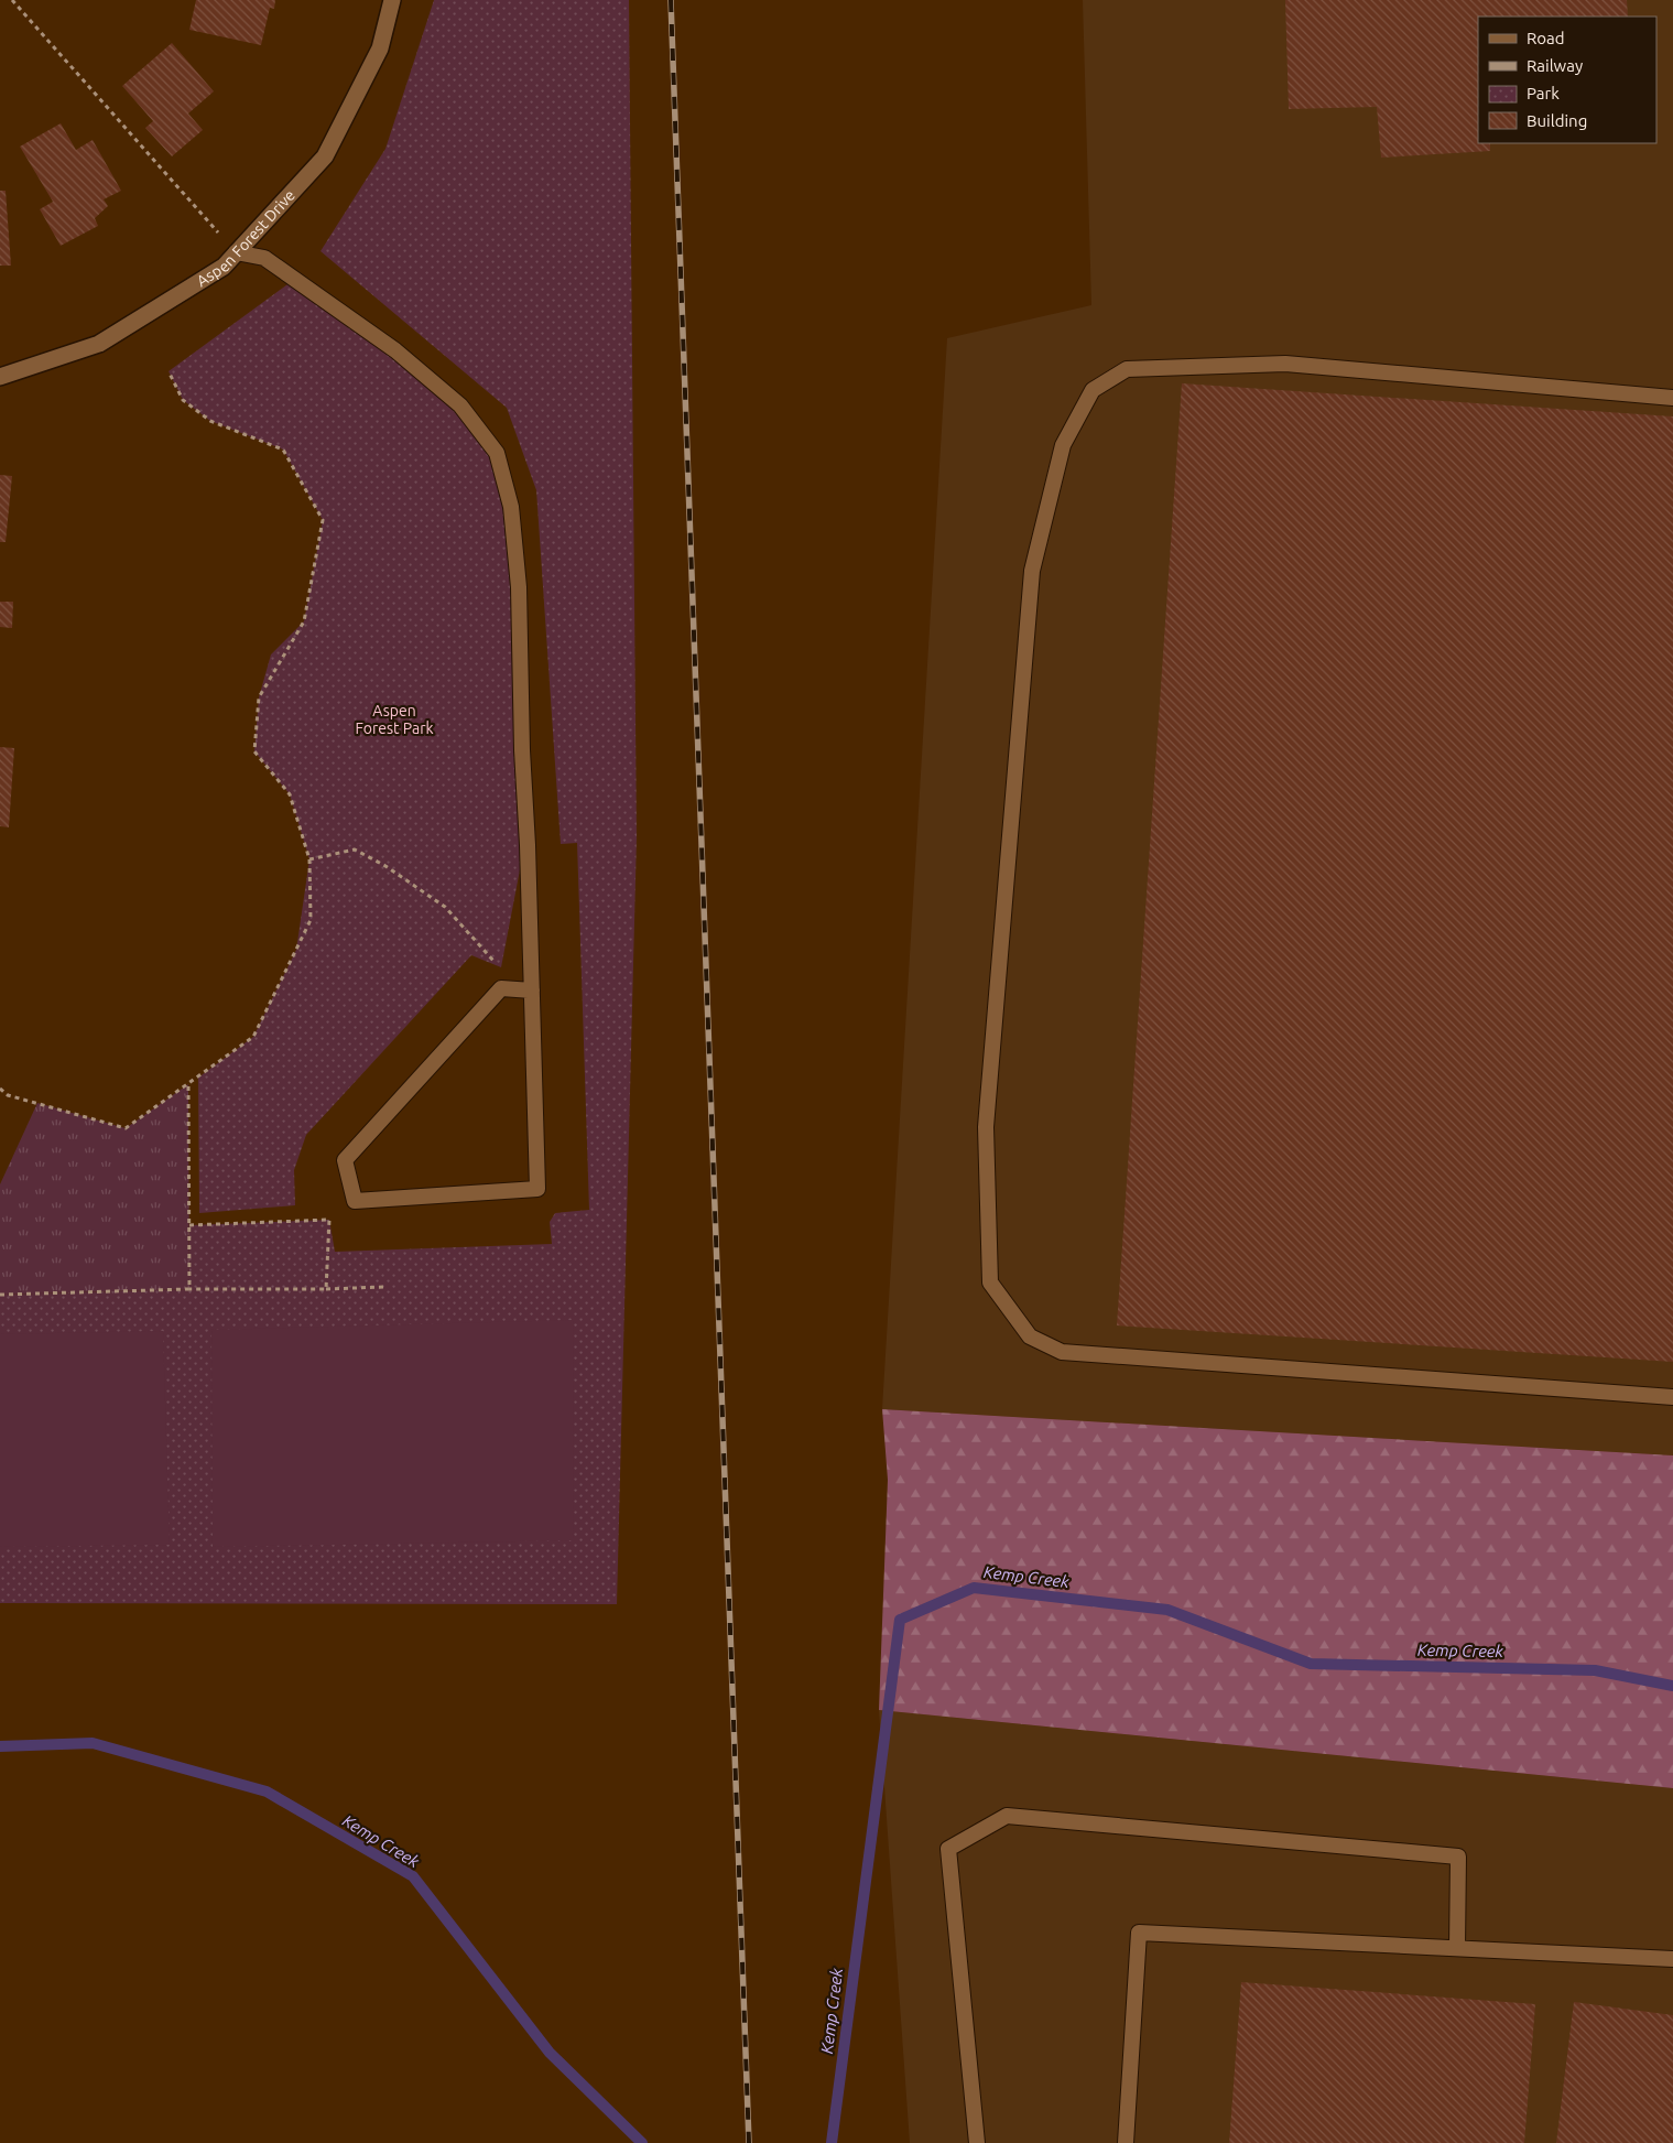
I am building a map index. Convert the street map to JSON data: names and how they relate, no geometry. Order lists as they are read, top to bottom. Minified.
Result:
{"streets":{"street":["Aspen Forest Drive"]},"water":["Kemp Creek"],"parks":["Aspen Forest Park"],"legend":["Road","Railway","Park","Building"]}
